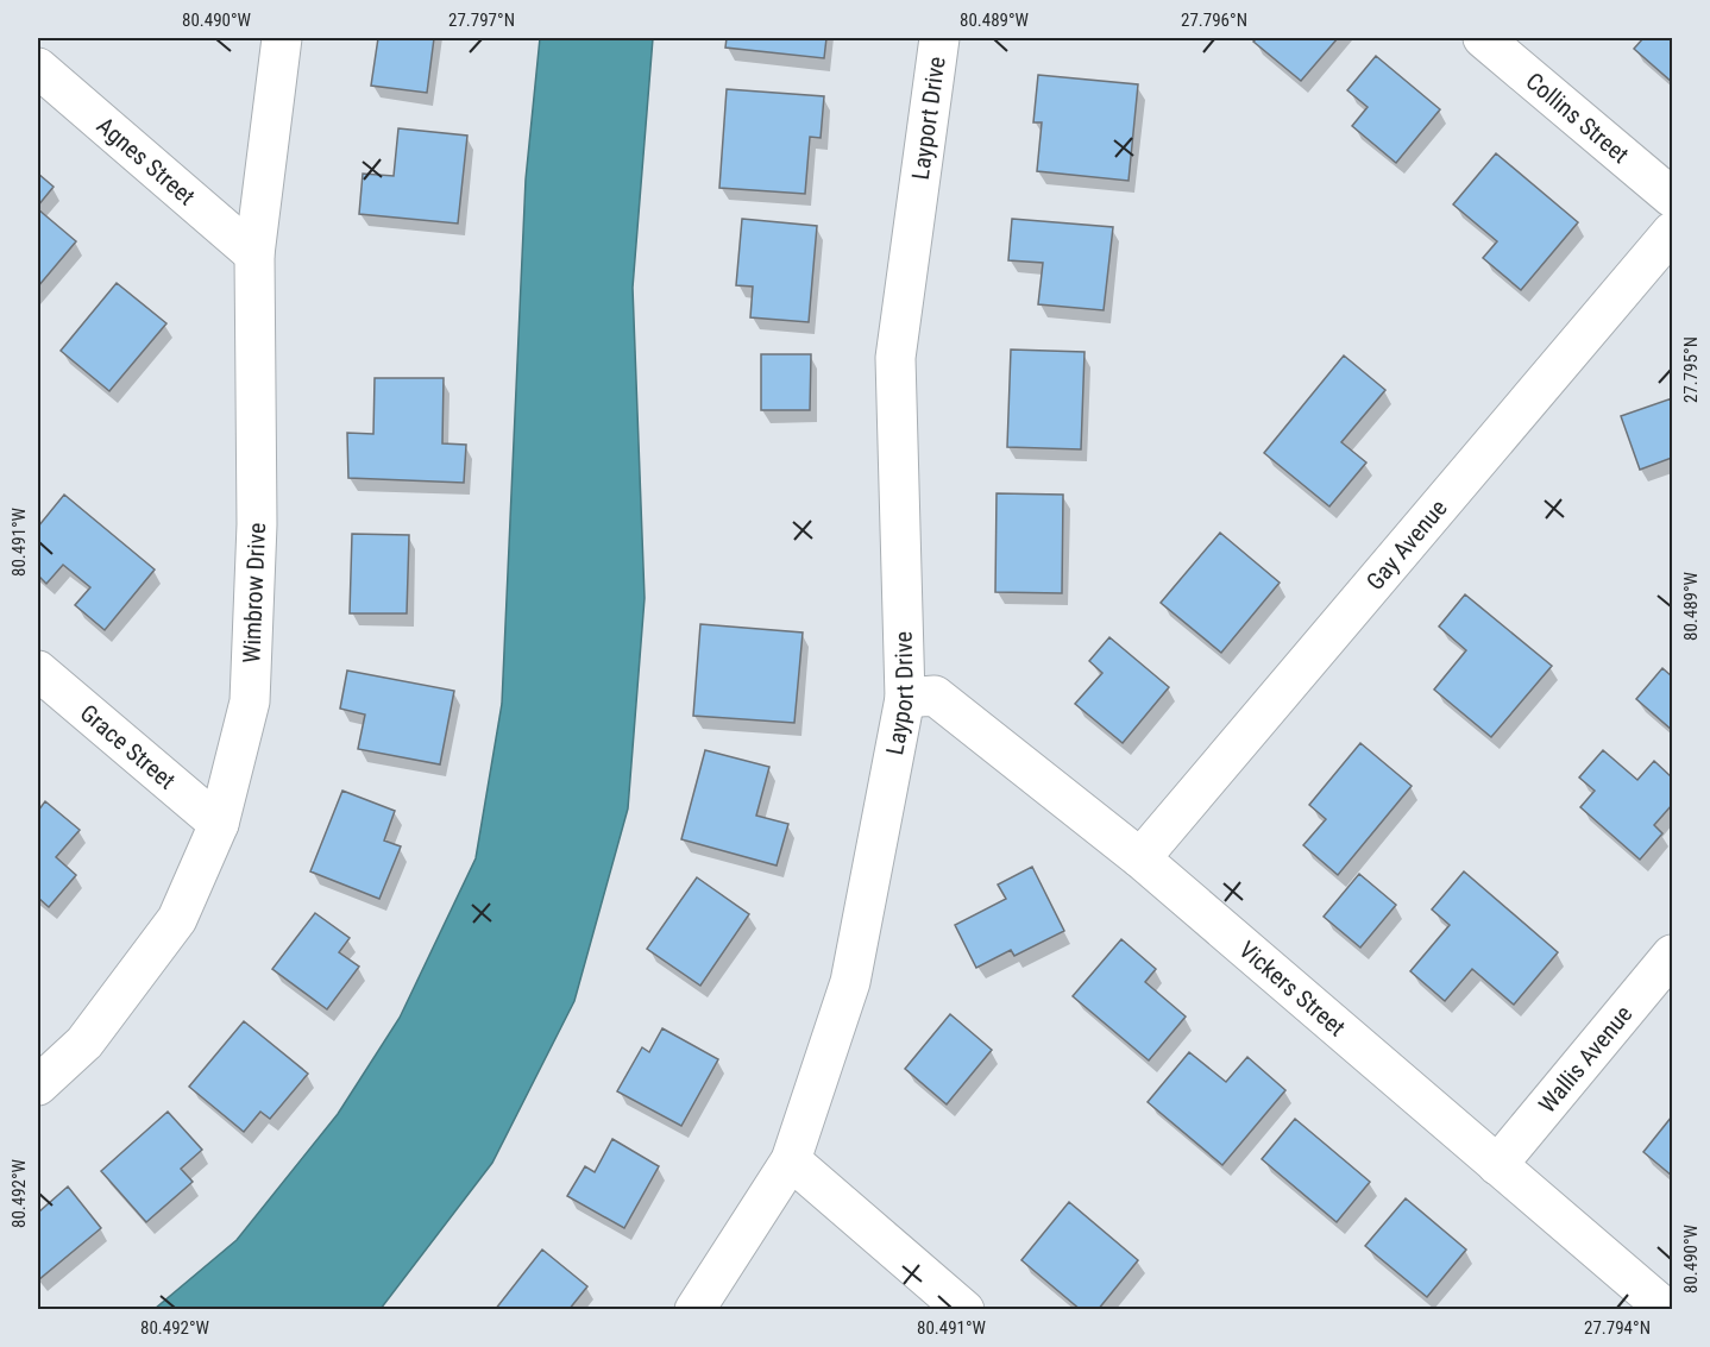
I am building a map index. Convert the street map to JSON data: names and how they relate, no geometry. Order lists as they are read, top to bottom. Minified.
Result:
{"streets":{"street":["Layport Drive","Collins Street","Agnes Street","Gay Avenue","Wimbrow Drive","Grace Street","Vickers Street","Wallis Avenue"]},"crossings":[["Layport Drive","Vickers Street"],["Agnes Street","Wimbrow Drive"],["Gay Avenue","Vickers Street"],["Wimbrow Drive","Grace Street"],["Vickers Street","Wallis Avenue"]],"coordinates":["80.490°W","27.797°N","80.489°W","27.796°N","27.795°N","80.491°W","80.492°W","27.794°N"]}
